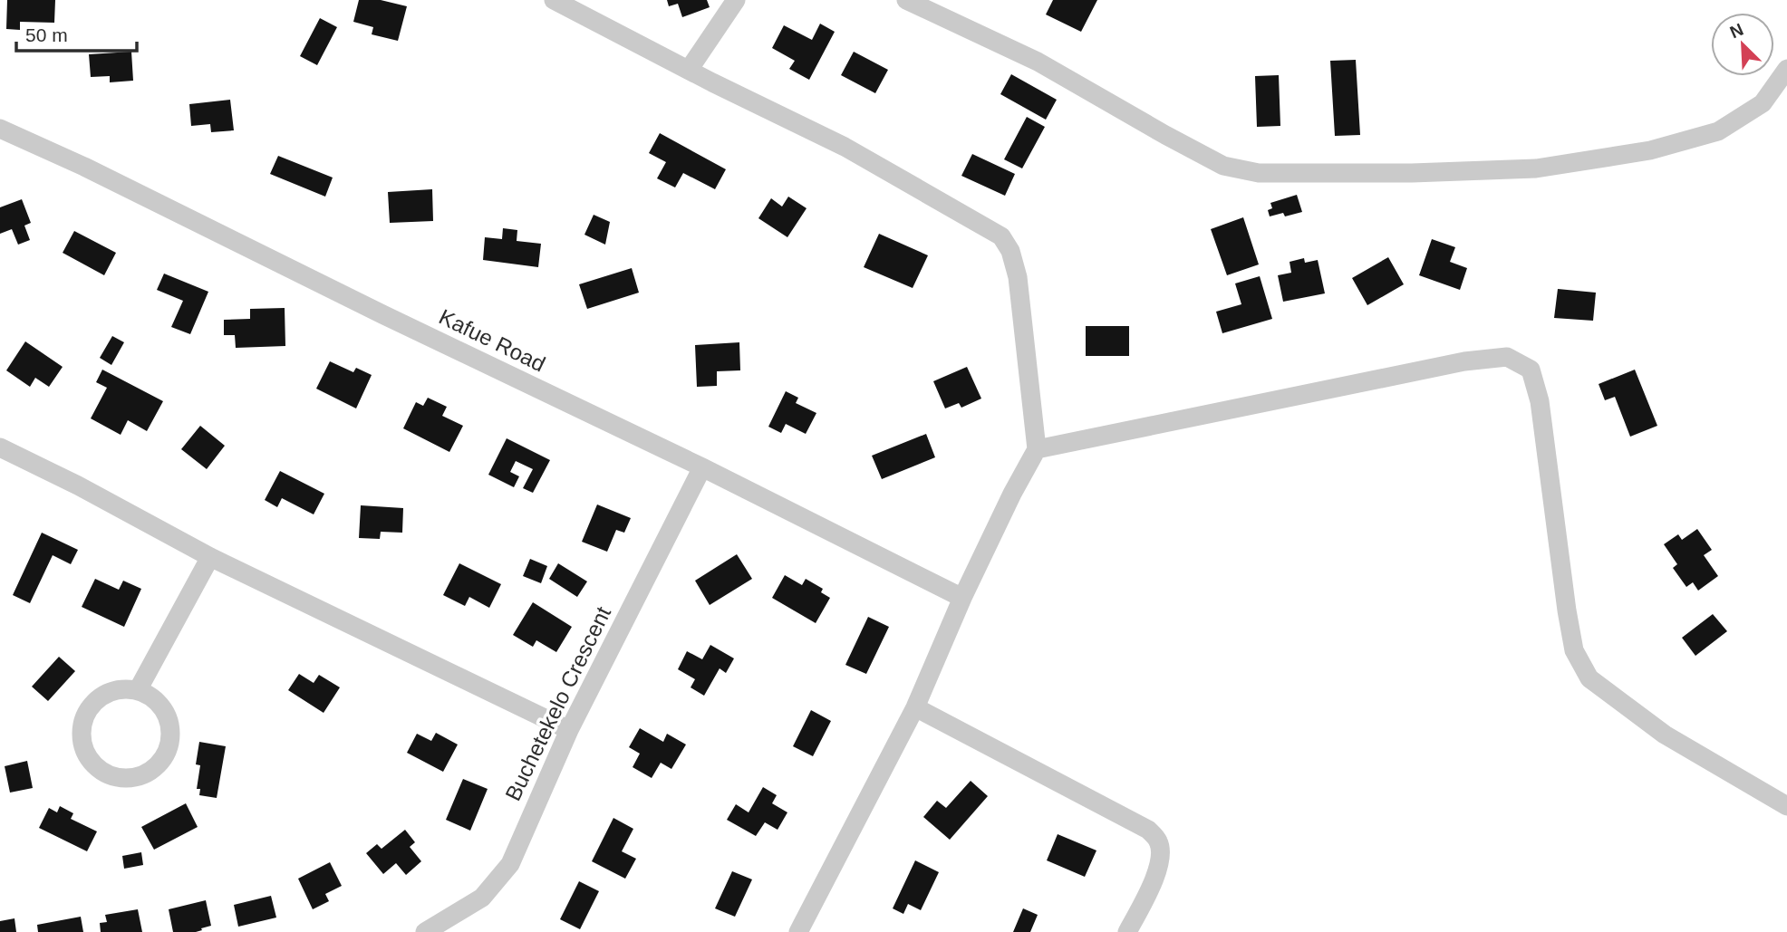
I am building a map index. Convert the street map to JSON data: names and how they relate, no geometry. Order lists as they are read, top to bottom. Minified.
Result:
{"streets":{"street":["Kafue Road","Buchetekelo Crescent"]},"crossings":[["Kafue Road","Buchetekelo Crescent"]],"scale_bar":"50 m","north":"top left"}
